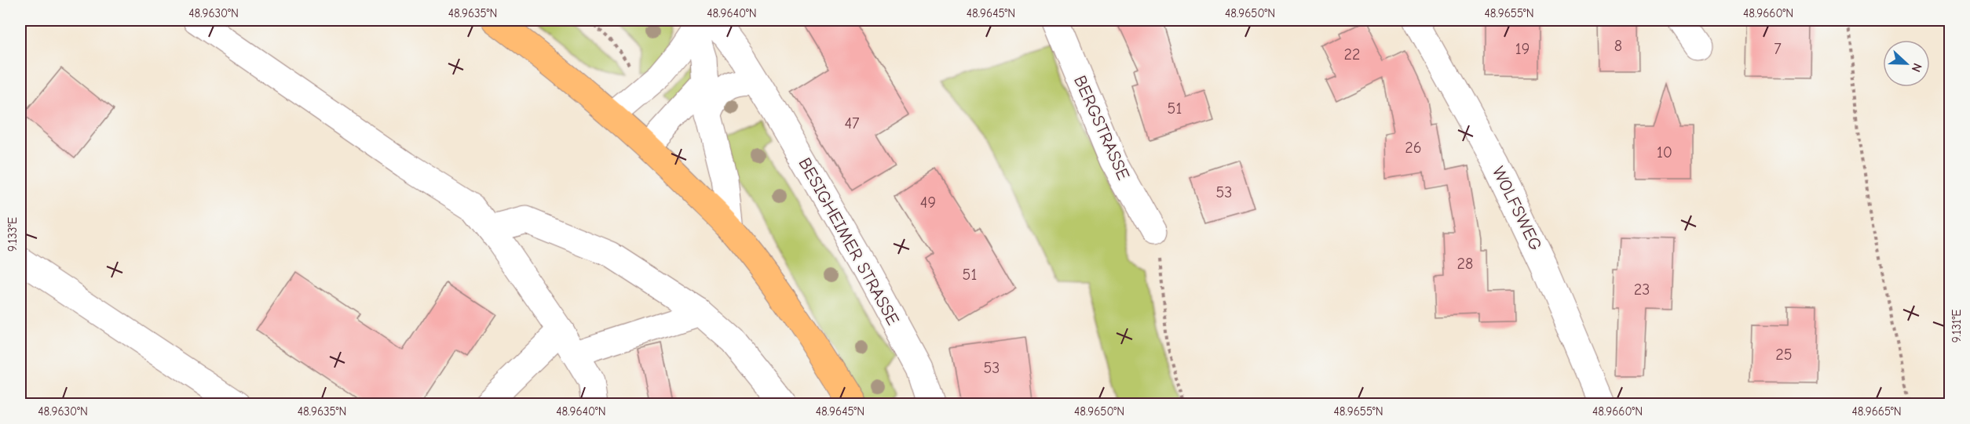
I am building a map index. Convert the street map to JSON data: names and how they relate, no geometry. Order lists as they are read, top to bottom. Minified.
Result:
{"streets":{"street":["BERGSTRASSE","WOLFSWEG","BESIGHEIMER STRASSE"]},"house_numbers":["8","19","7","22","51","47","26","10","53","49","28","51","23","25","53"],"north":"right","coordinates":["48.9630°N","48.9635°N","48.9640°N","48.9645°N","48.9650°N","48.9655°N","48.9660°N","9.133°E","9.131°E","48.9665°N"]}
